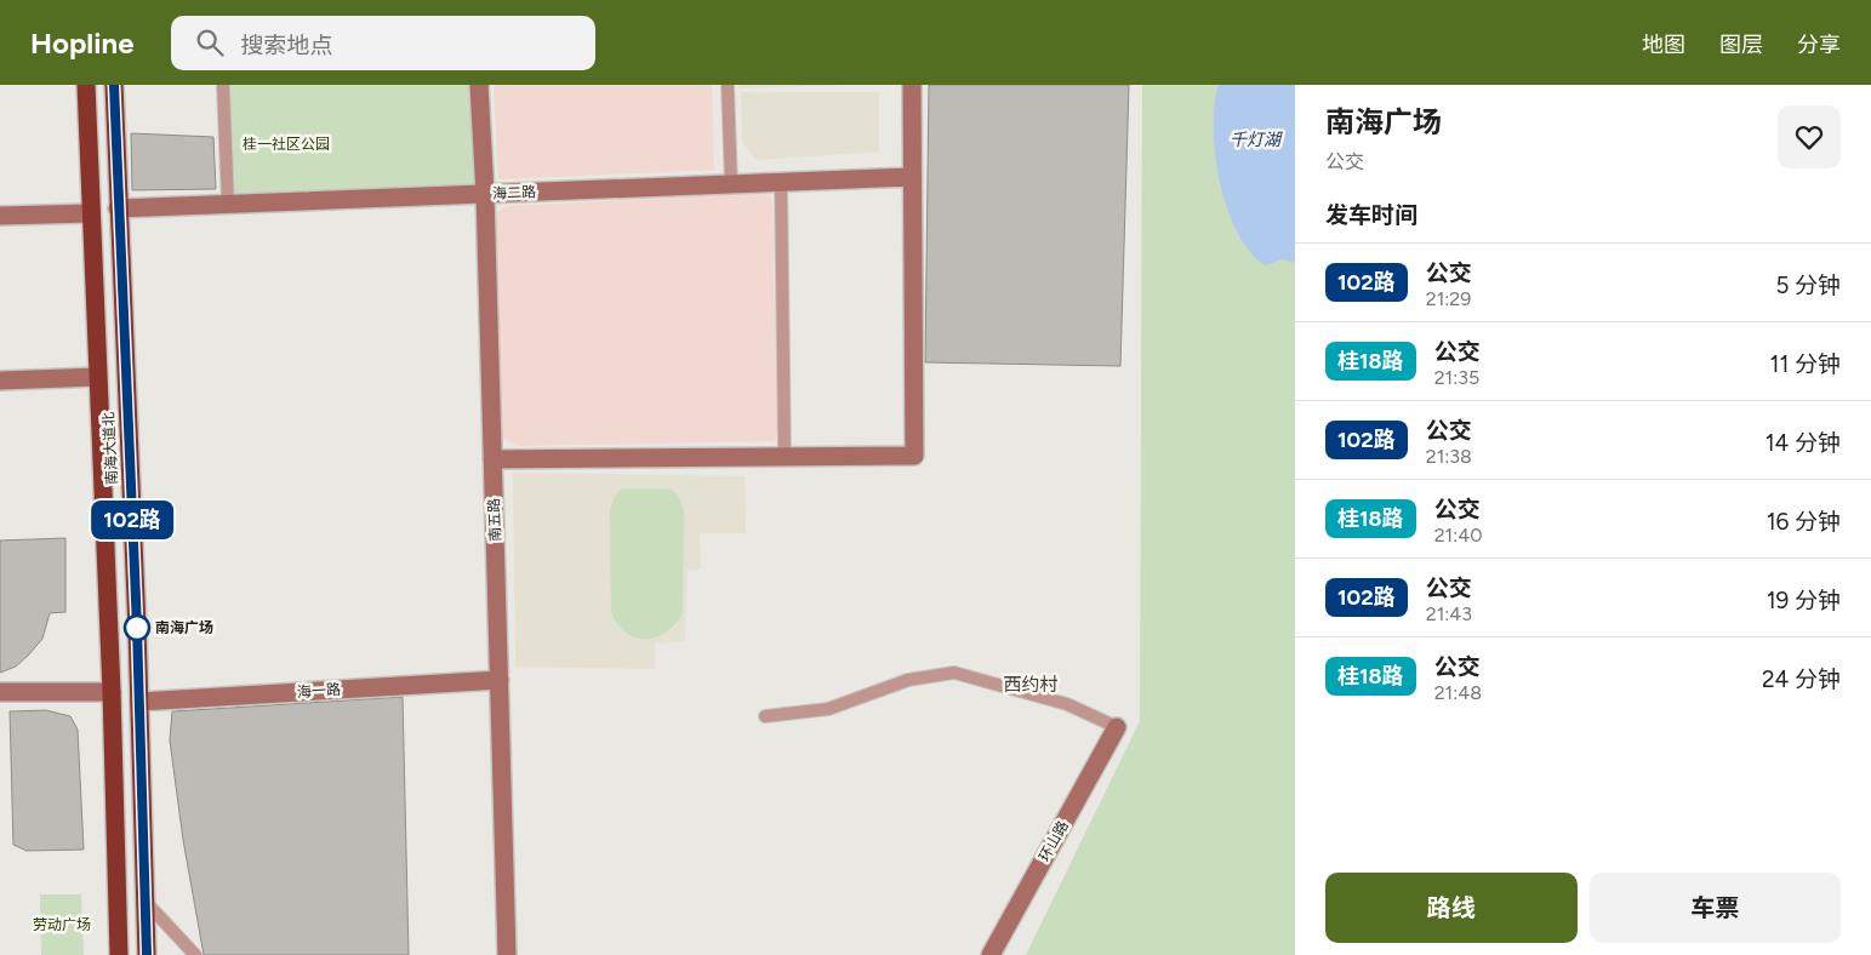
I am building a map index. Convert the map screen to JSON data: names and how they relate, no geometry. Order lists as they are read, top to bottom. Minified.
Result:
{"streets":{"highway":["南海大道北"],"street":["海二路","南五路","海一路","环山路"]},"crossings":[["海二路","南海大道北"],["海二路","南五路"],["南海大道北","海一路"],["南五路","海一路"]],"districts":["西约村"],"water":["千灯湖"],"parks":["桂一社区公园","劳动广场"],"places":["南海广场"],"lines":["bus line 102路"],"page":{"header":"Hopline","search":"搜索地点","nav":["地图","图层","分享"],"on_map":"102路","heading":[["南海广场","公交"],"发车时间"],"list":[{"mark":"102路","name":"公交","note":"21:29","value":"5 分钟"},{"mark":"桂18路","name":"公交","note":"21:35","value":"11 分钟"},{"mark":"102路","name":"公交","note":"21:38","value":"14 分钟"},{"mark":"桂18路","name":"公交","note":"21:40","value":"16 分钟"},{"mark":"102路","name":"公交","note":"21:43","value":"19 分钟"},{"mark":"桂18路","name":"公交","note":"21:48","value":"24 分钟"}],"buttons":["路线","车票"]}}
